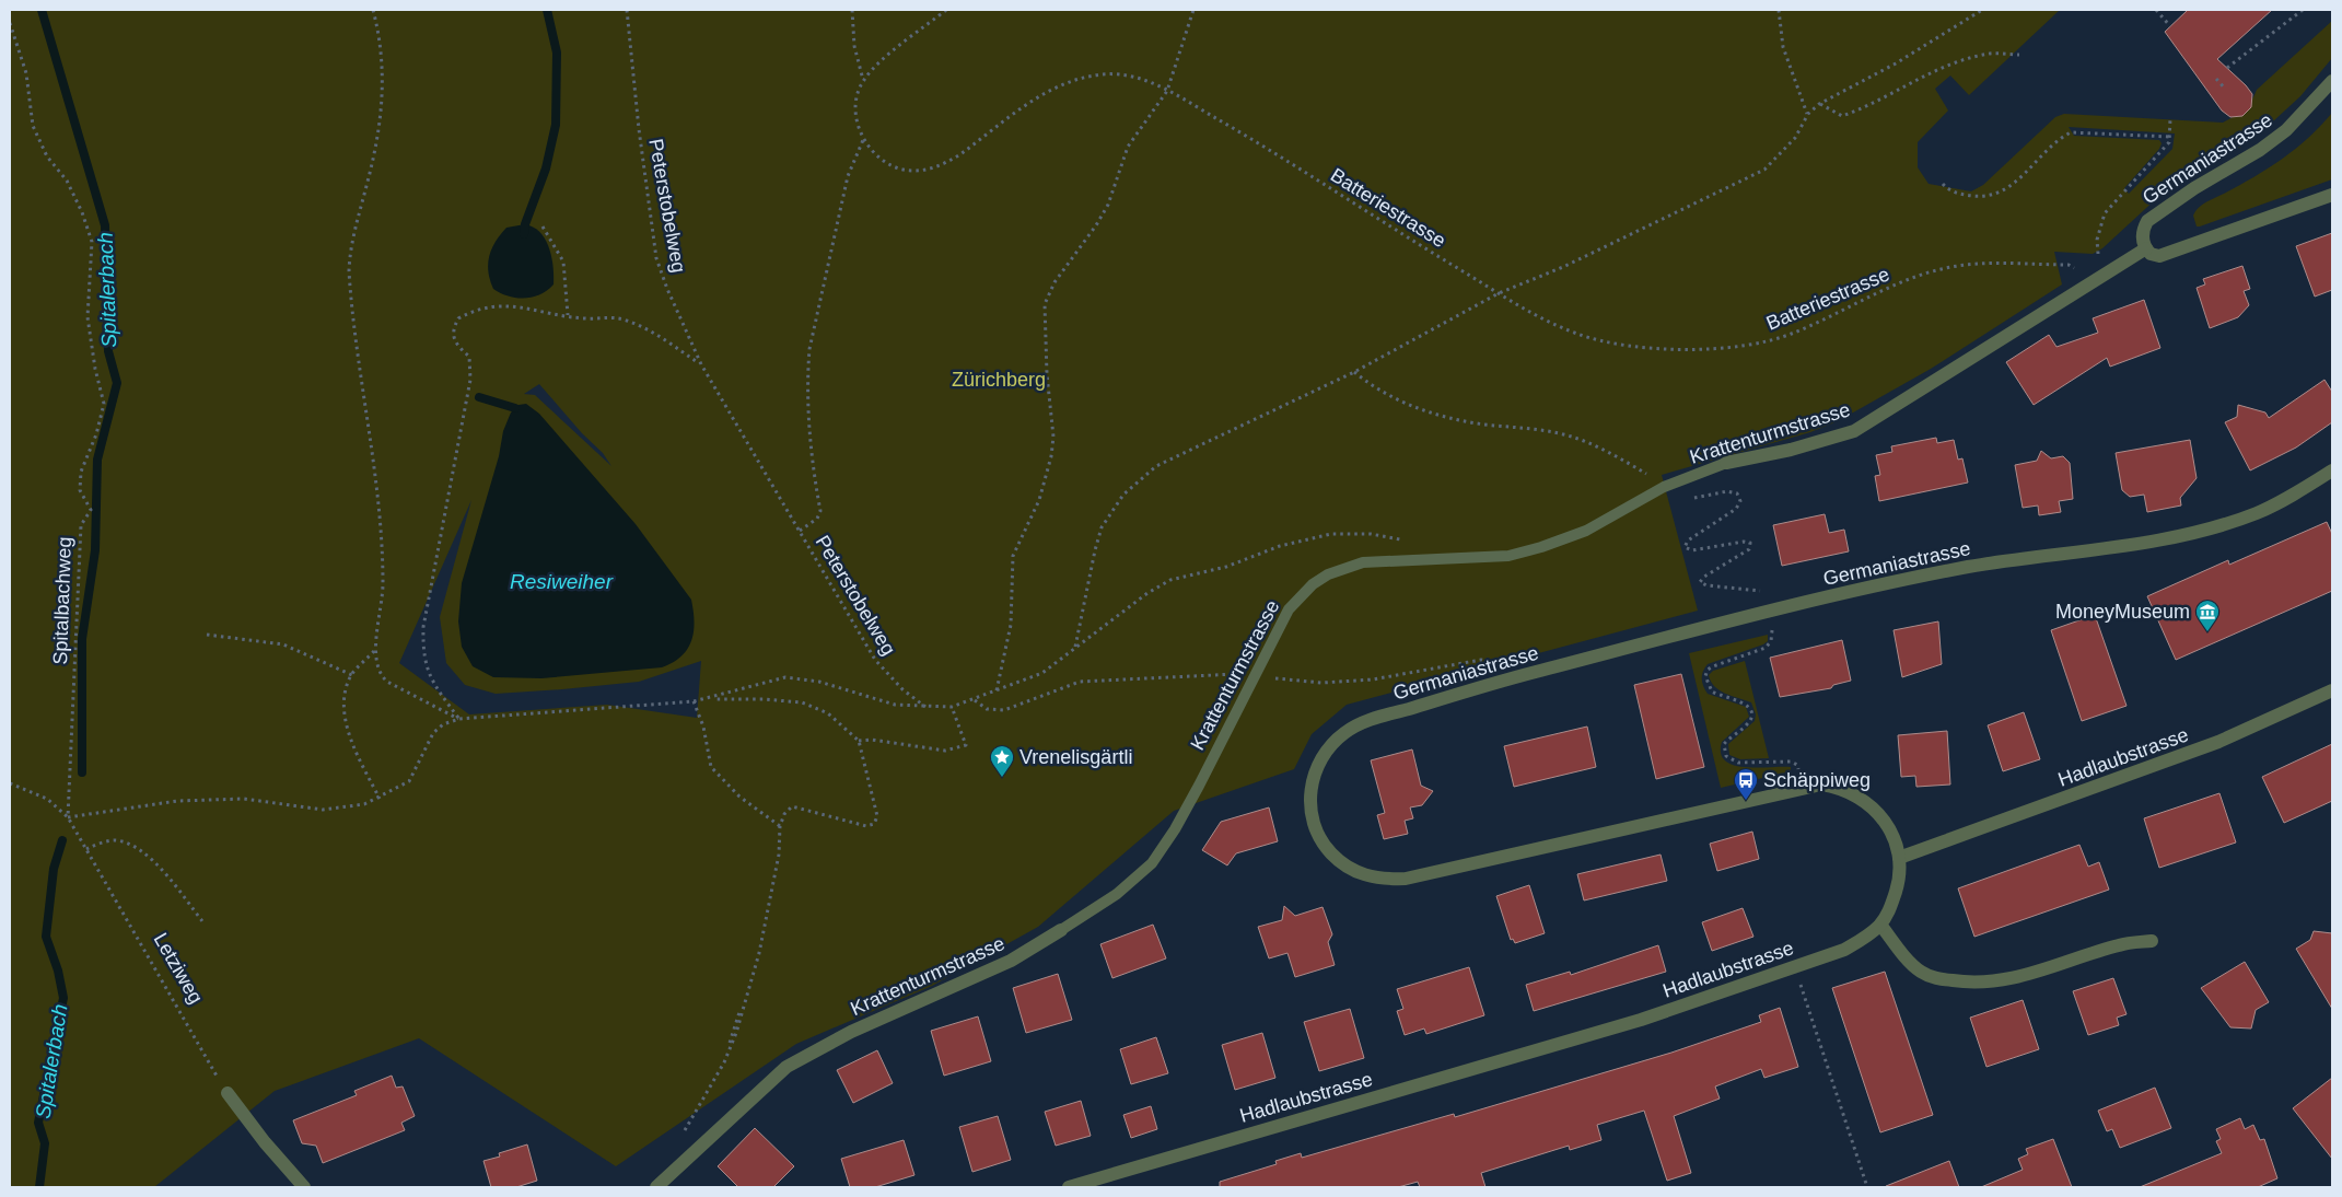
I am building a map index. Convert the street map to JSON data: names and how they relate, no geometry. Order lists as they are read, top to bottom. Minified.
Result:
{"streets":{"street":["Germaniastrasse","Krattenturmstrasse","Hadlaubstrasse"],"path":["Peterstobelweg","Batteriestrasse","Spitalbachweg","Letziweg"]},"crossings":[["Germaniastrasse","Krattenturmstrasse"],["Germaniastrasse","Hadlaubstrasse"],["Batteriestrasse","Krattenturmstrasse"],["Spitalbachweg","Letziweg"]],"water":["Spitalerbach","Resiweiher"],"parks":["Zürichberg"],"places":{"museum":["MoneyMuseum"],"place":["Vrenelisgärtli"],"bus stop":["Schäppiweg"]}}
